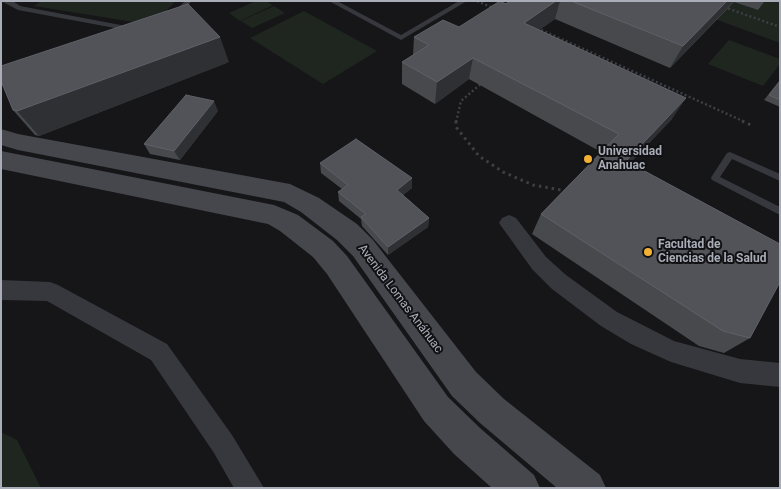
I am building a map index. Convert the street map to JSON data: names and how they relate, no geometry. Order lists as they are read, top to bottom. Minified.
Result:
{"streets":{"main road":["Avenida Lomas Anáhuac"]},"places":["Universidad Anahuac","Facultad de Ciencias de la Salud"]}
